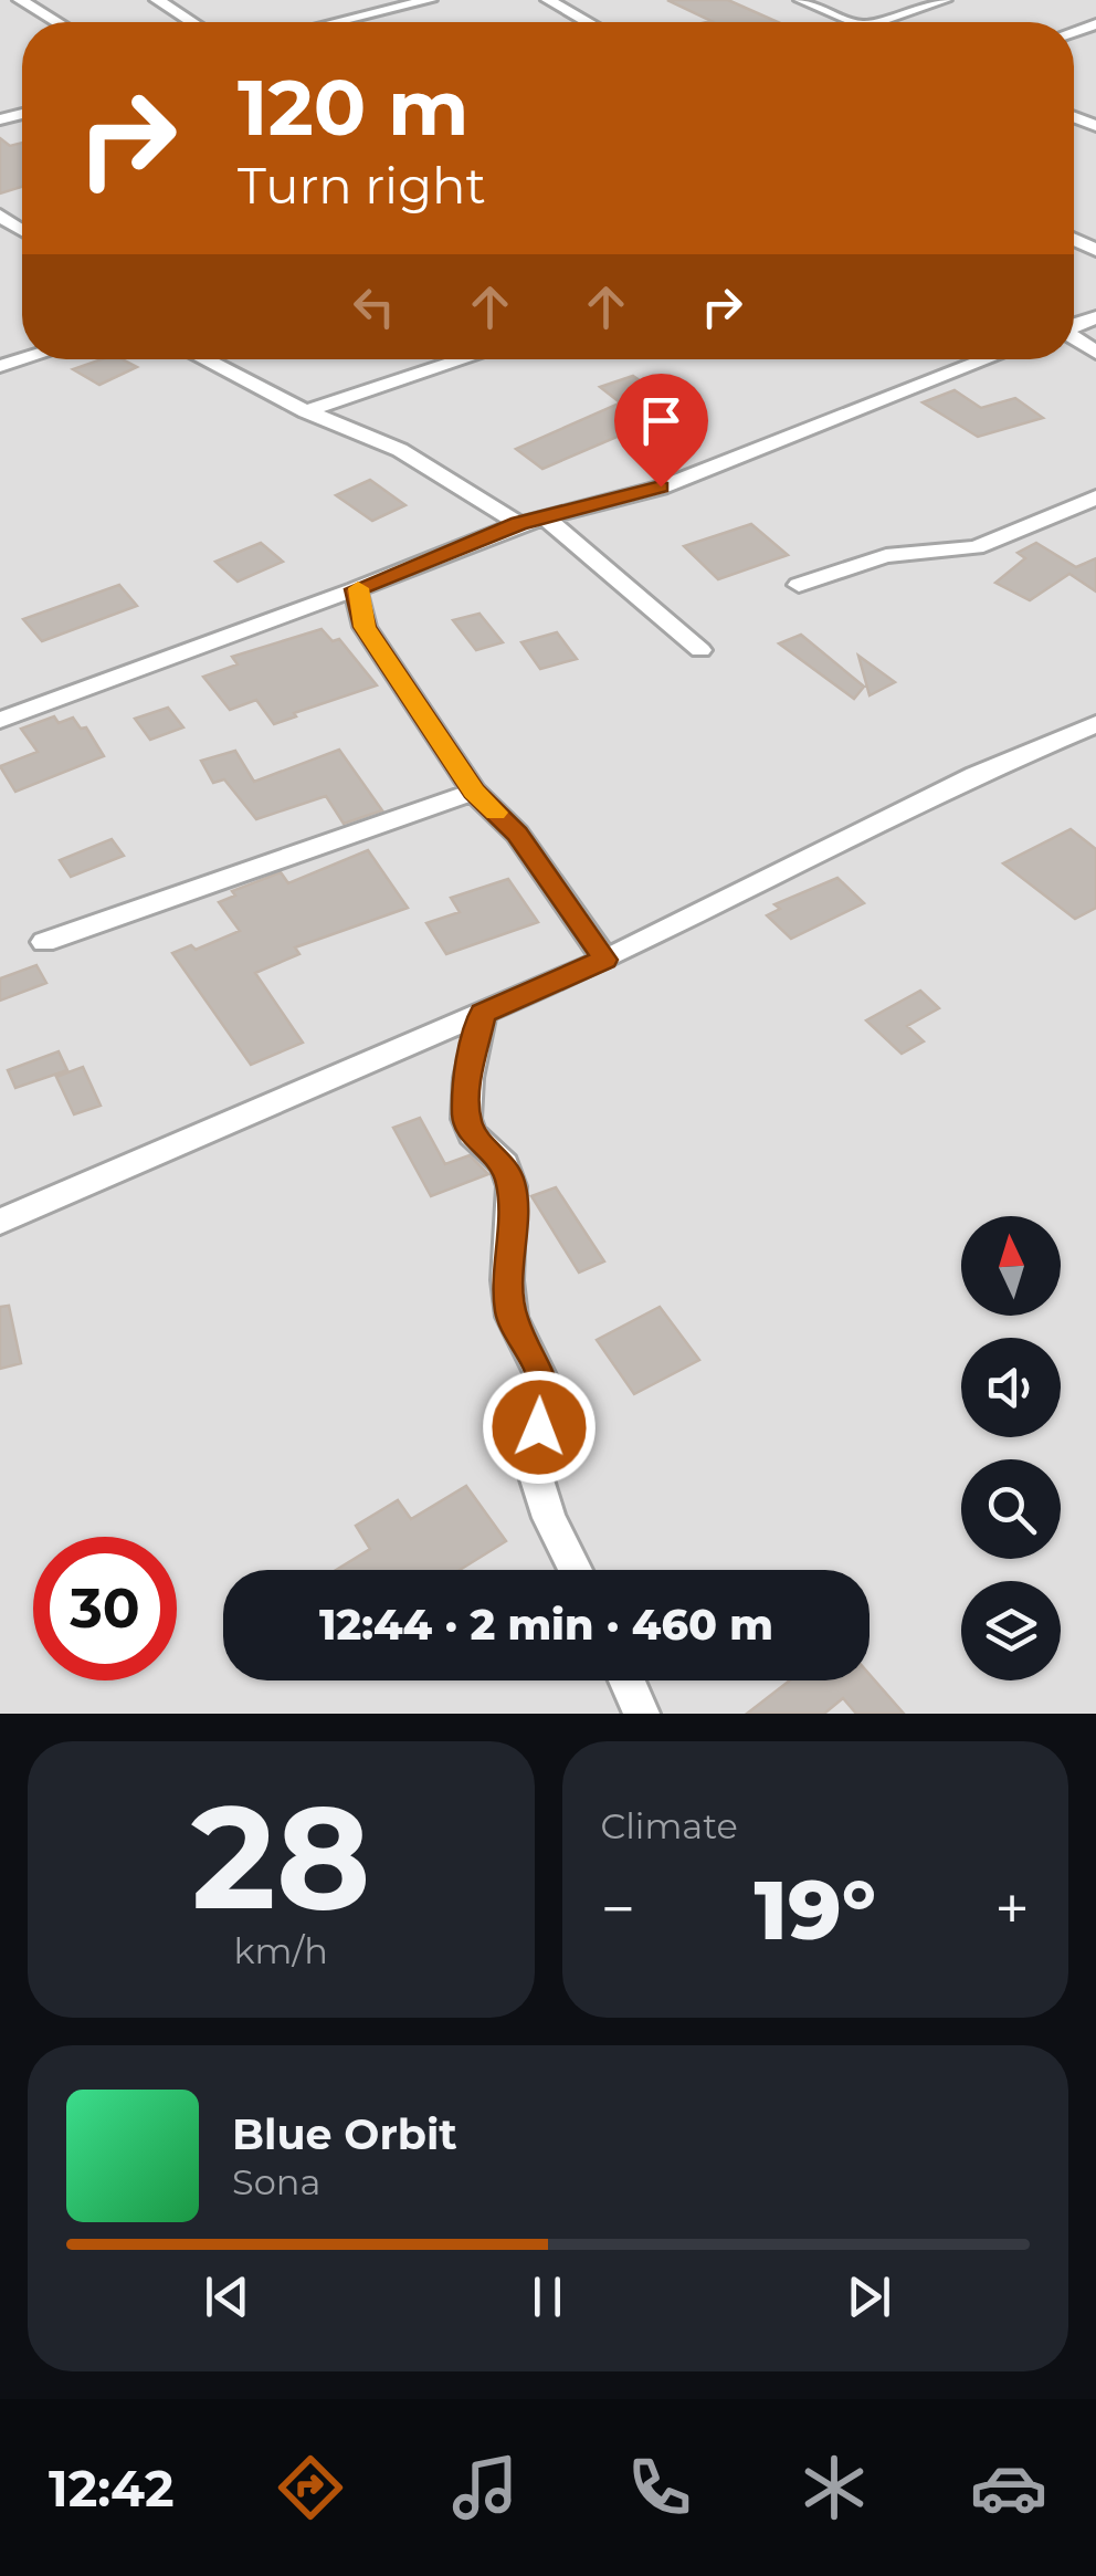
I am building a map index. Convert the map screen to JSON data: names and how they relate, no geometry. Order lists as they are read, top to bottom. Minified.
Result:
{"north":"top","page":{"turn":["120 m","Turn right"],"limit":"30","trip":"12:44 · 2 min · 460 m","tile":[["28","km/h"],"Climate"],"heat":["−","19°","+"],"song":["Blue Orbit","Sona"],"tabs":"12:42"}}
